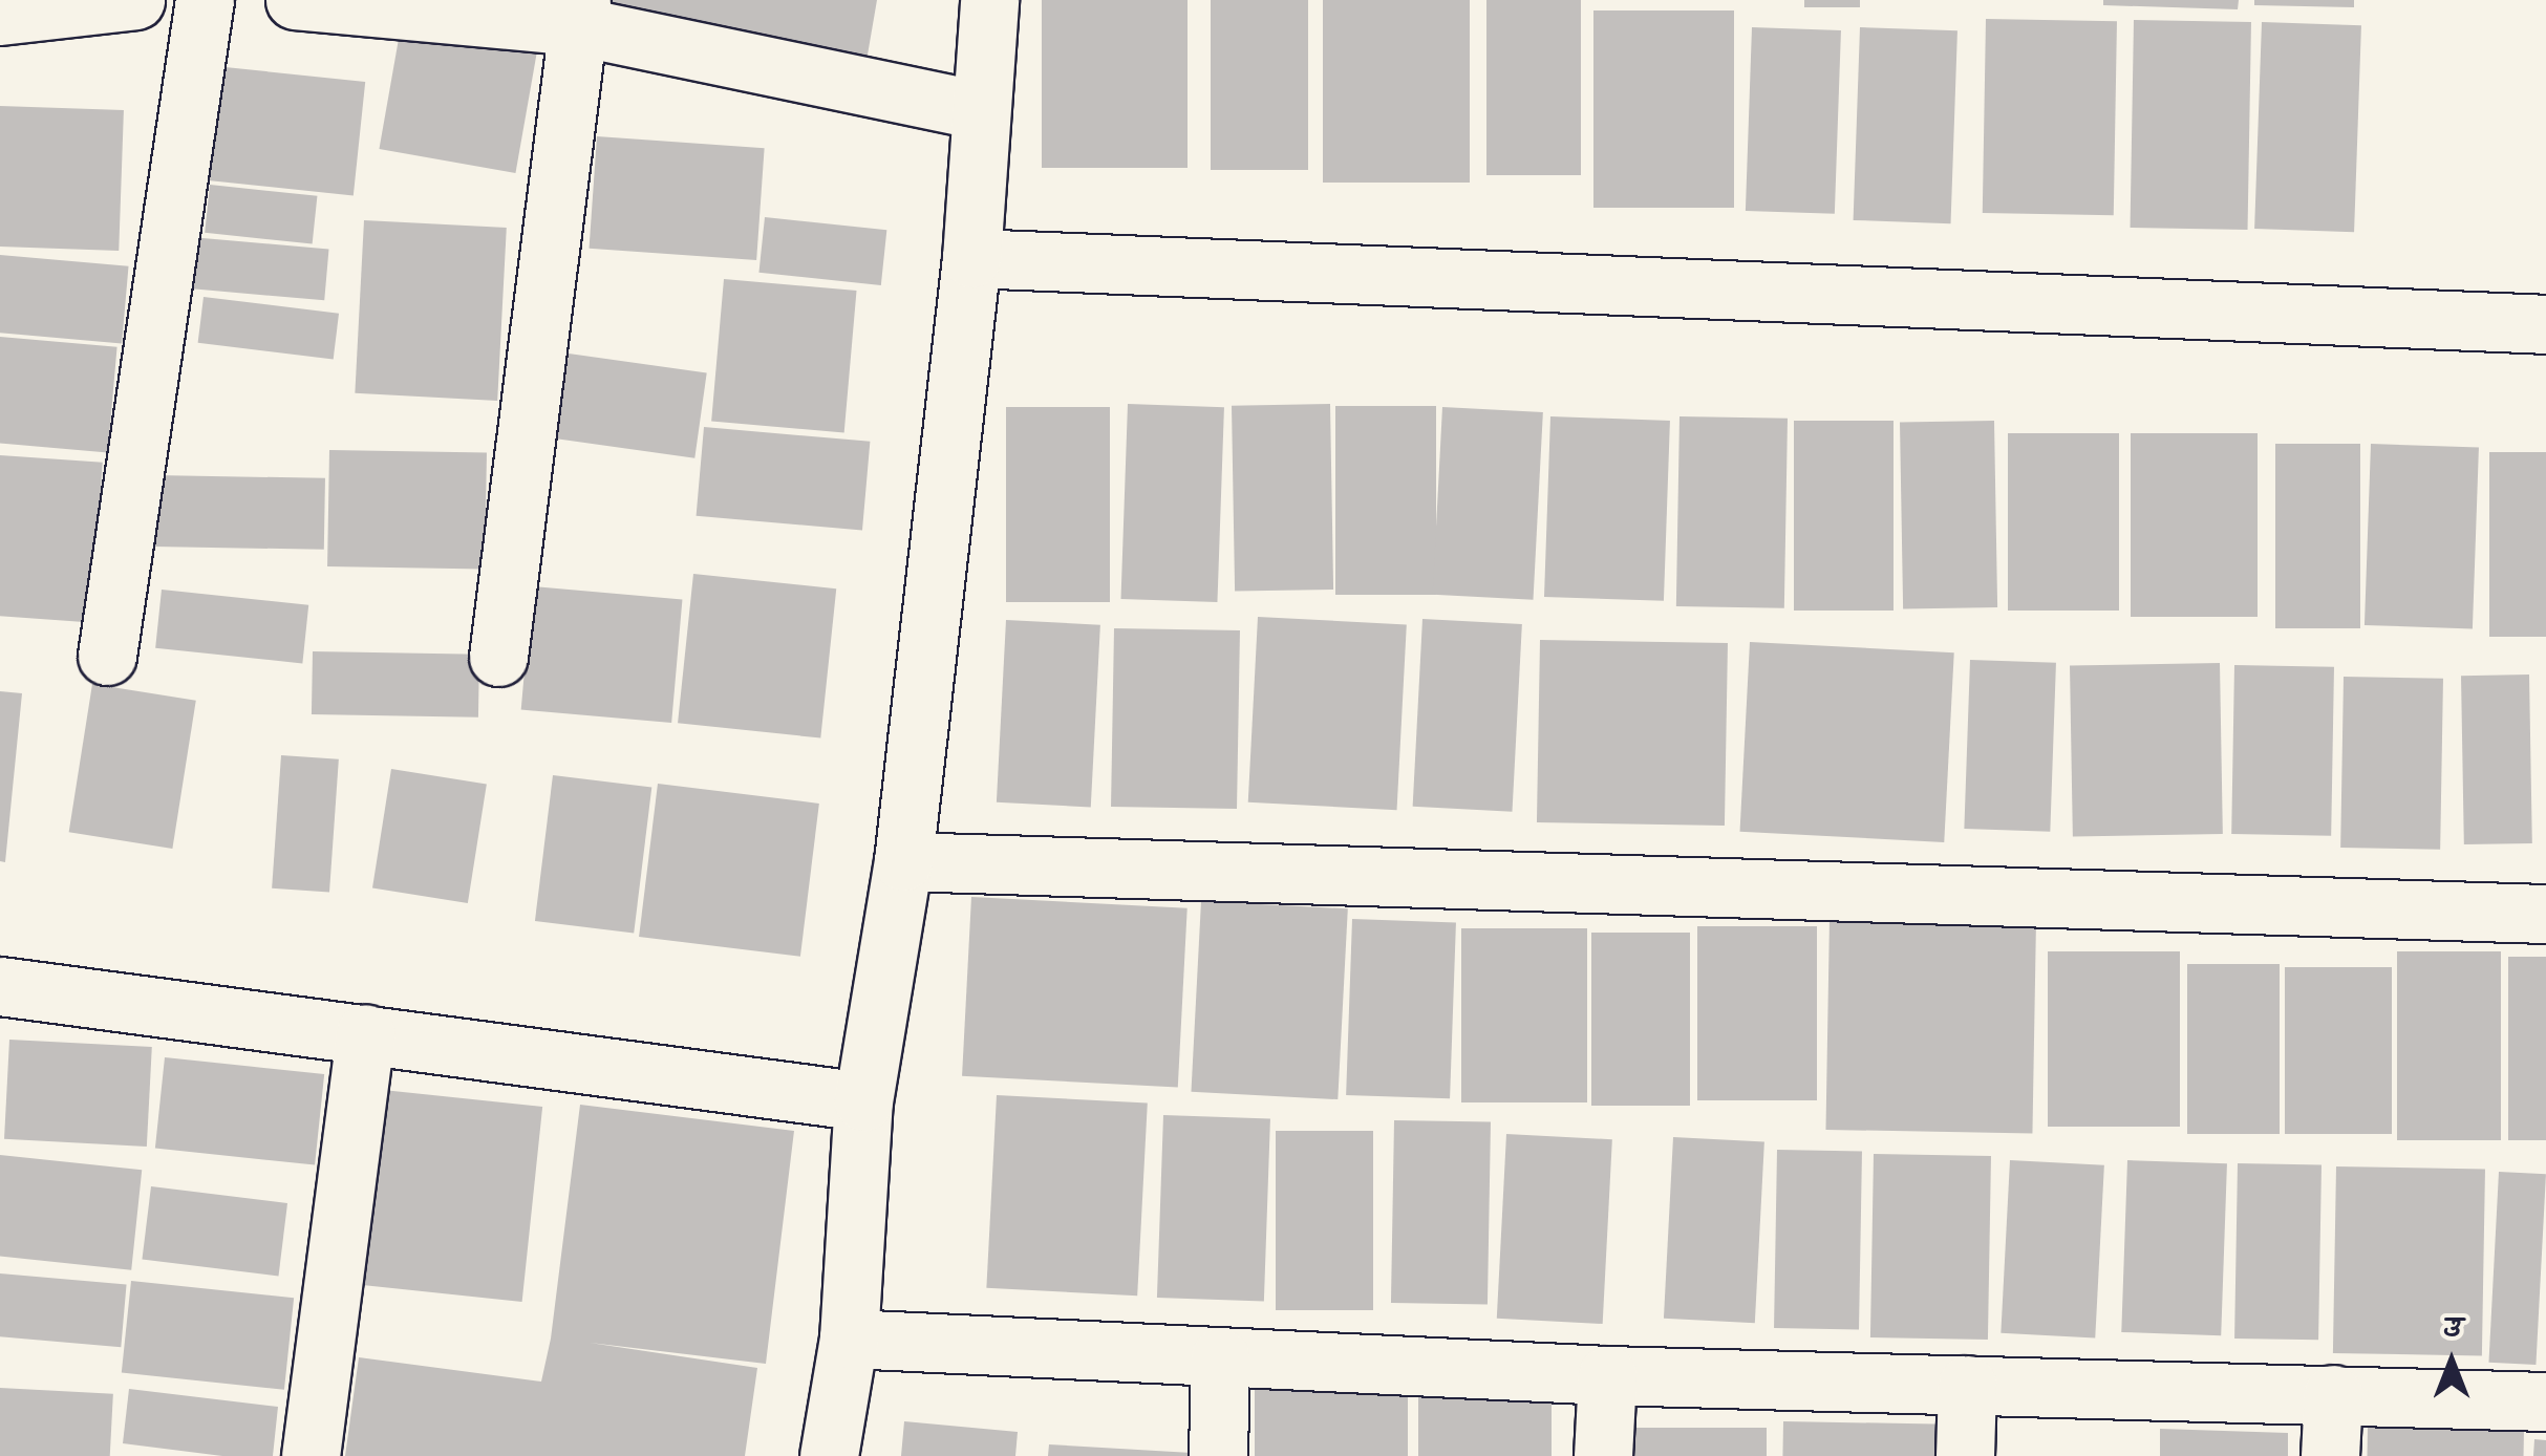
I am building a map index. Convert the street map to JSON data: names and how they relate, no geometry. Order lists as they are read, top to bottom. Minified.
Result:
{"north":"top"}
